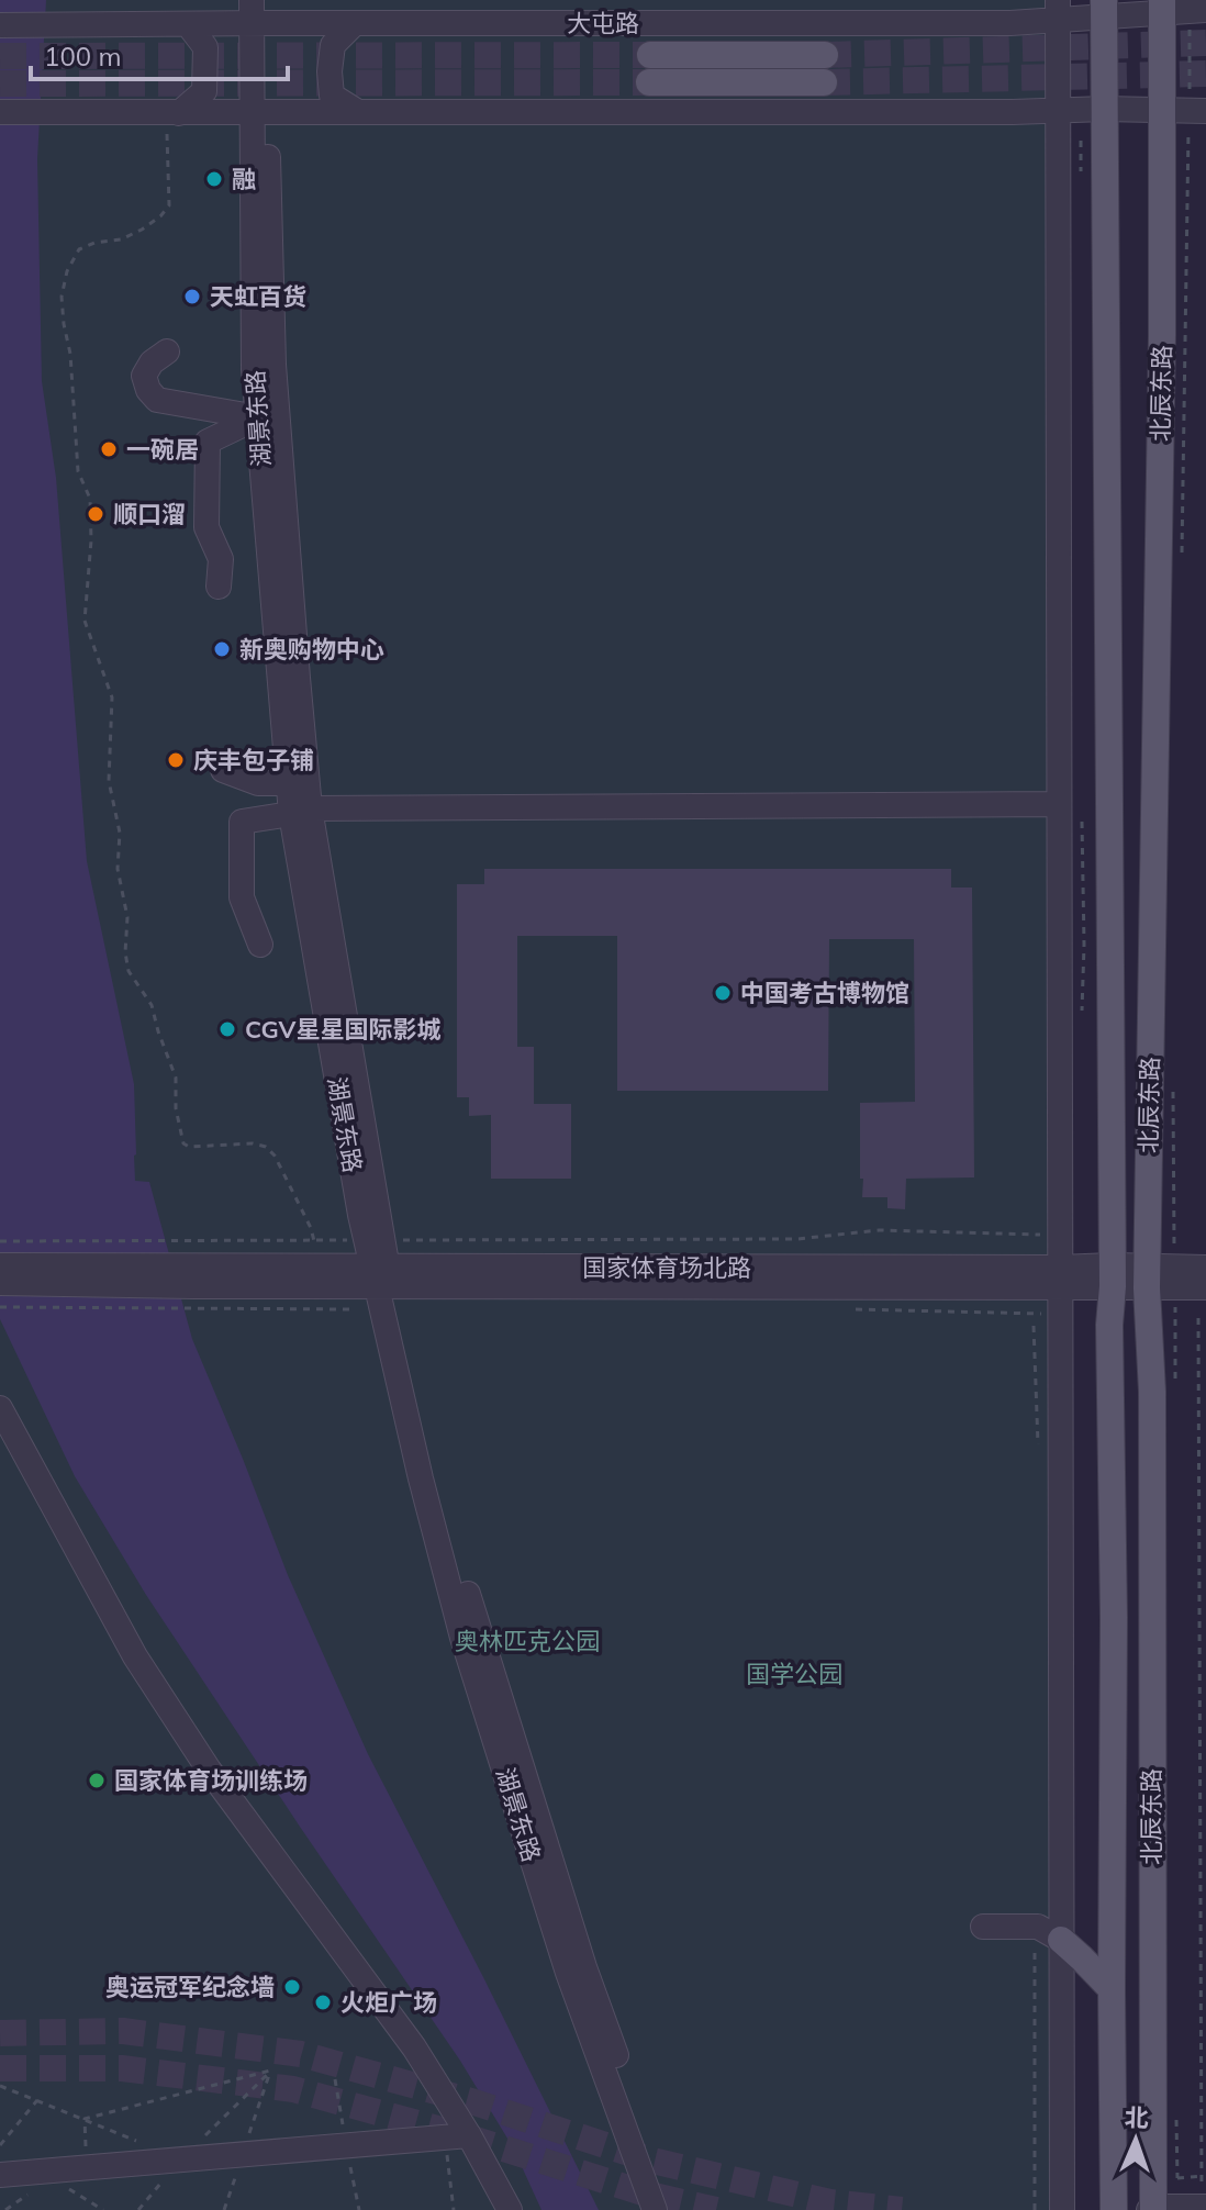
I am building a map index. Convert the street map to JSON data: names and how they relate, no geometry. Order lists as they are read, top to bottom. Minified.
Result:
{"streets":{"main road":["大屯路","北辰东路"],"street":["湖景东路","国家体育场北路"]},"crossings":[["大屯路","北辰东路"],["大屯路","湖景东路"],["北辰东路","国家体育场北路"],["湖景东路","国家体育场北路"]],"parks":["奥林匹克公园","国学公园"],"places":["融","天虹百货","一碗居","顺口溜","新奥购物中心","庆丰包子铺","中国考古博物馆","CGV星星国际影城","国家体育场训练场","奥运冠军纪念墙","火炬广场"],"scale_bar":"100 m","north":"top"}
